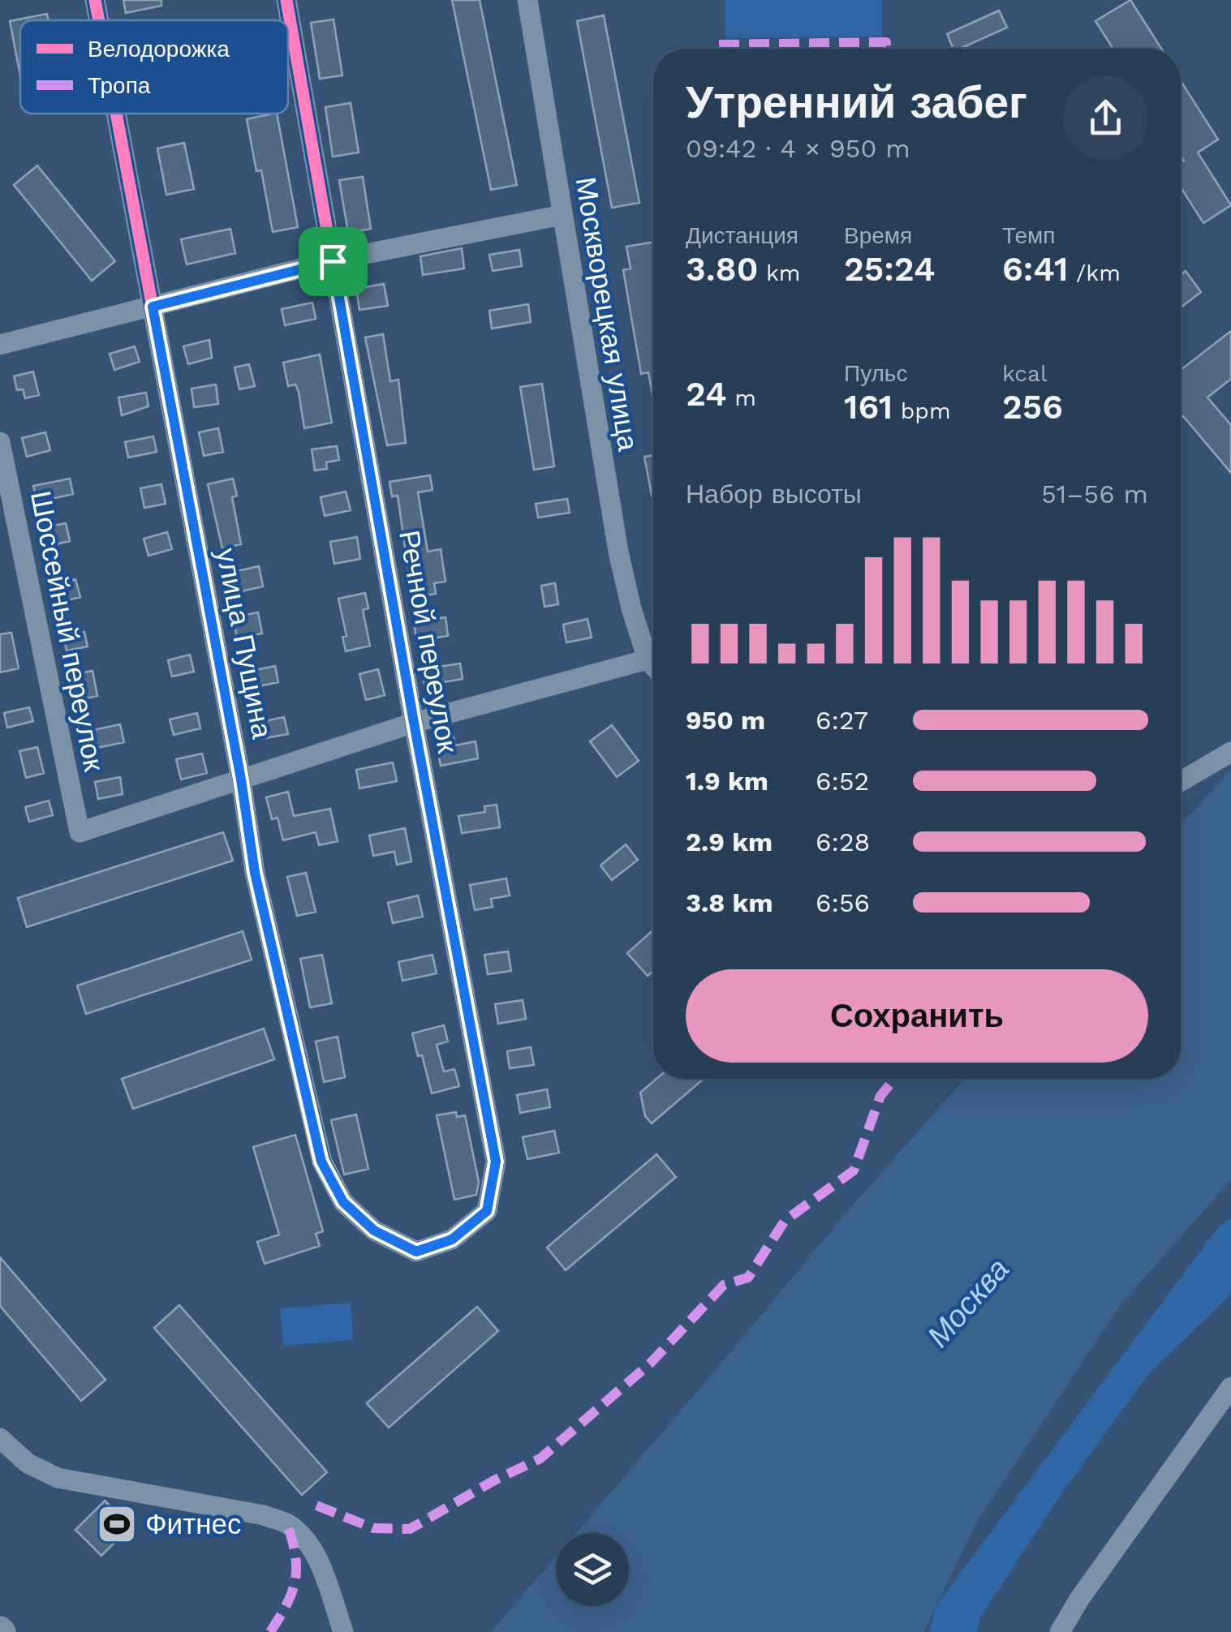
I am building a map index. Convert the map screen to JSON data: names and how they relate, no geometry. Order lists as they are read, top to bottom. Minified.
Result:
{"streets":{"street":["Москворецкая улица","Шоссейный переулок","Речной переулок","улица Пущина"]},"crossings":[["Шоссейный переулок","улица Пущина"],["Речной переулок","улица Пущина"]],"water":["Москва"],"places":{"sports":["Фитнес"]},"legend":["Велодорожка","Тропа"],"page":{"heading":["Утренний забег","09:42 · 4 × 950 m"],"stats":[["Дистанция","3.80 km"],["Время","25:24"],["Темп","6:41 /km"],["24 m"],["Пульс","161 bpm"],["kcal","256"]],"chart":["Набор высоты","51–56 m"],"list":[{"name":"950 m","note":"6:27"},{"name":"1.9 km","note":"6:52"},{"name":"2.9 km","note":"6:28"},{"name":"3.8 km","note":"6:56"}],"buttons":"Сохранить"}}
